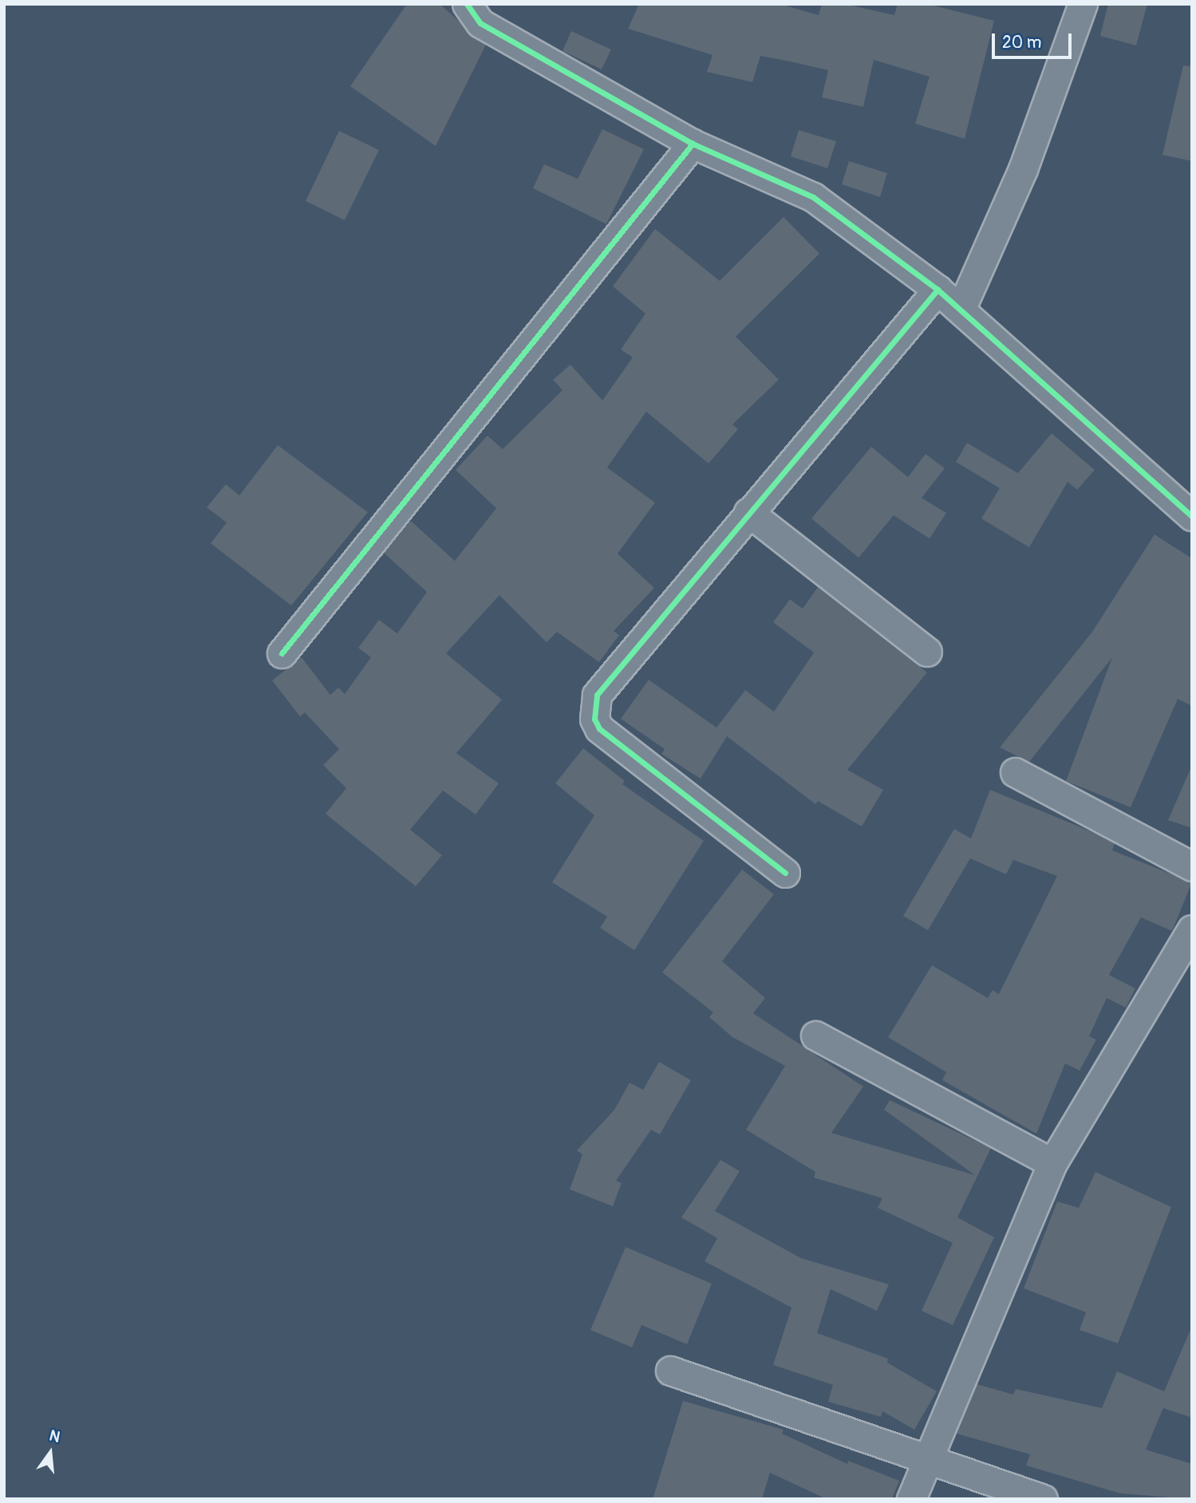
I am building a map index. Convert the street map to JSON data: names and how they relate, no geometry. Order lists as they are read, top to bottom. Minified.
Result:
{"scale_bar":"20 m","north":"top"}
